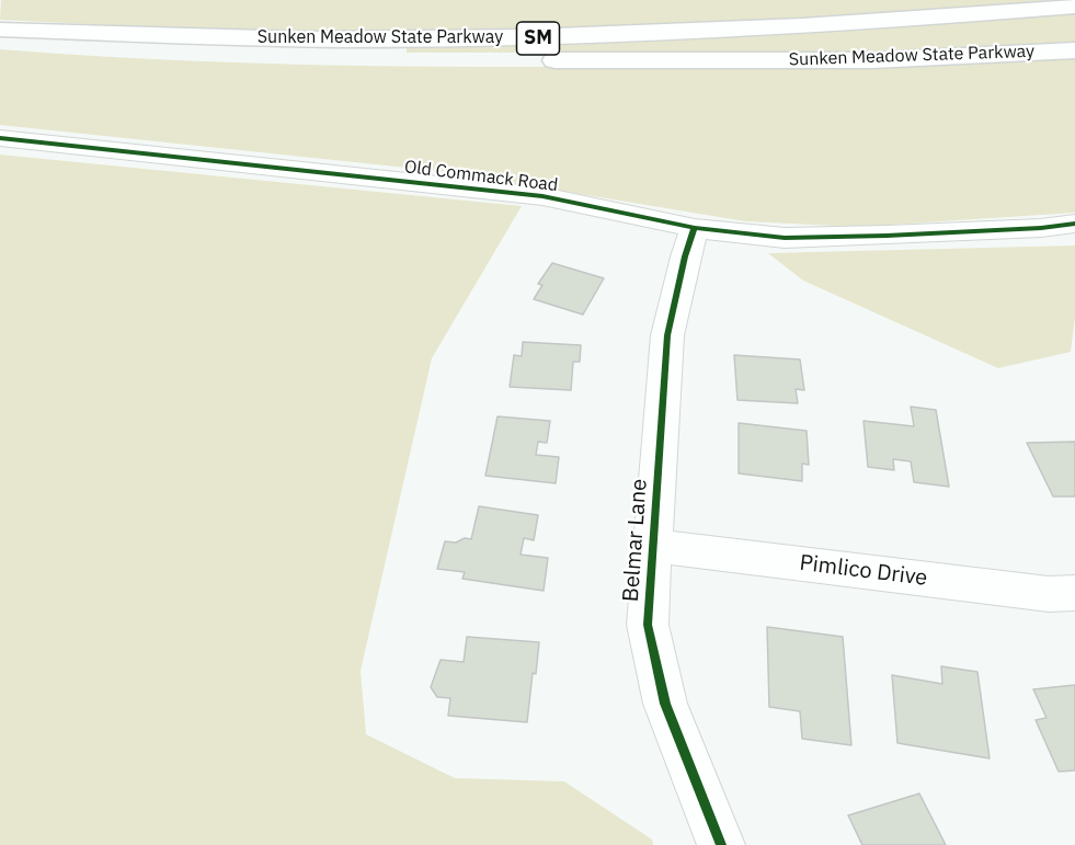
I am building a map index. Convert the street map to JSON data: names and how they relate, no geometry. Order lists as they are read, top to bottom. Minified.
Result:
{"streets":{"highway":["Sunken Meadow State Parkway","SM"],"street":["Old Commack Road","Belmar Lane","Pimlico Drive"]},"crossings":[["Old Commack Road","Belmar Lane"],["Belmar Lane","Pimlico Drive"]]}
